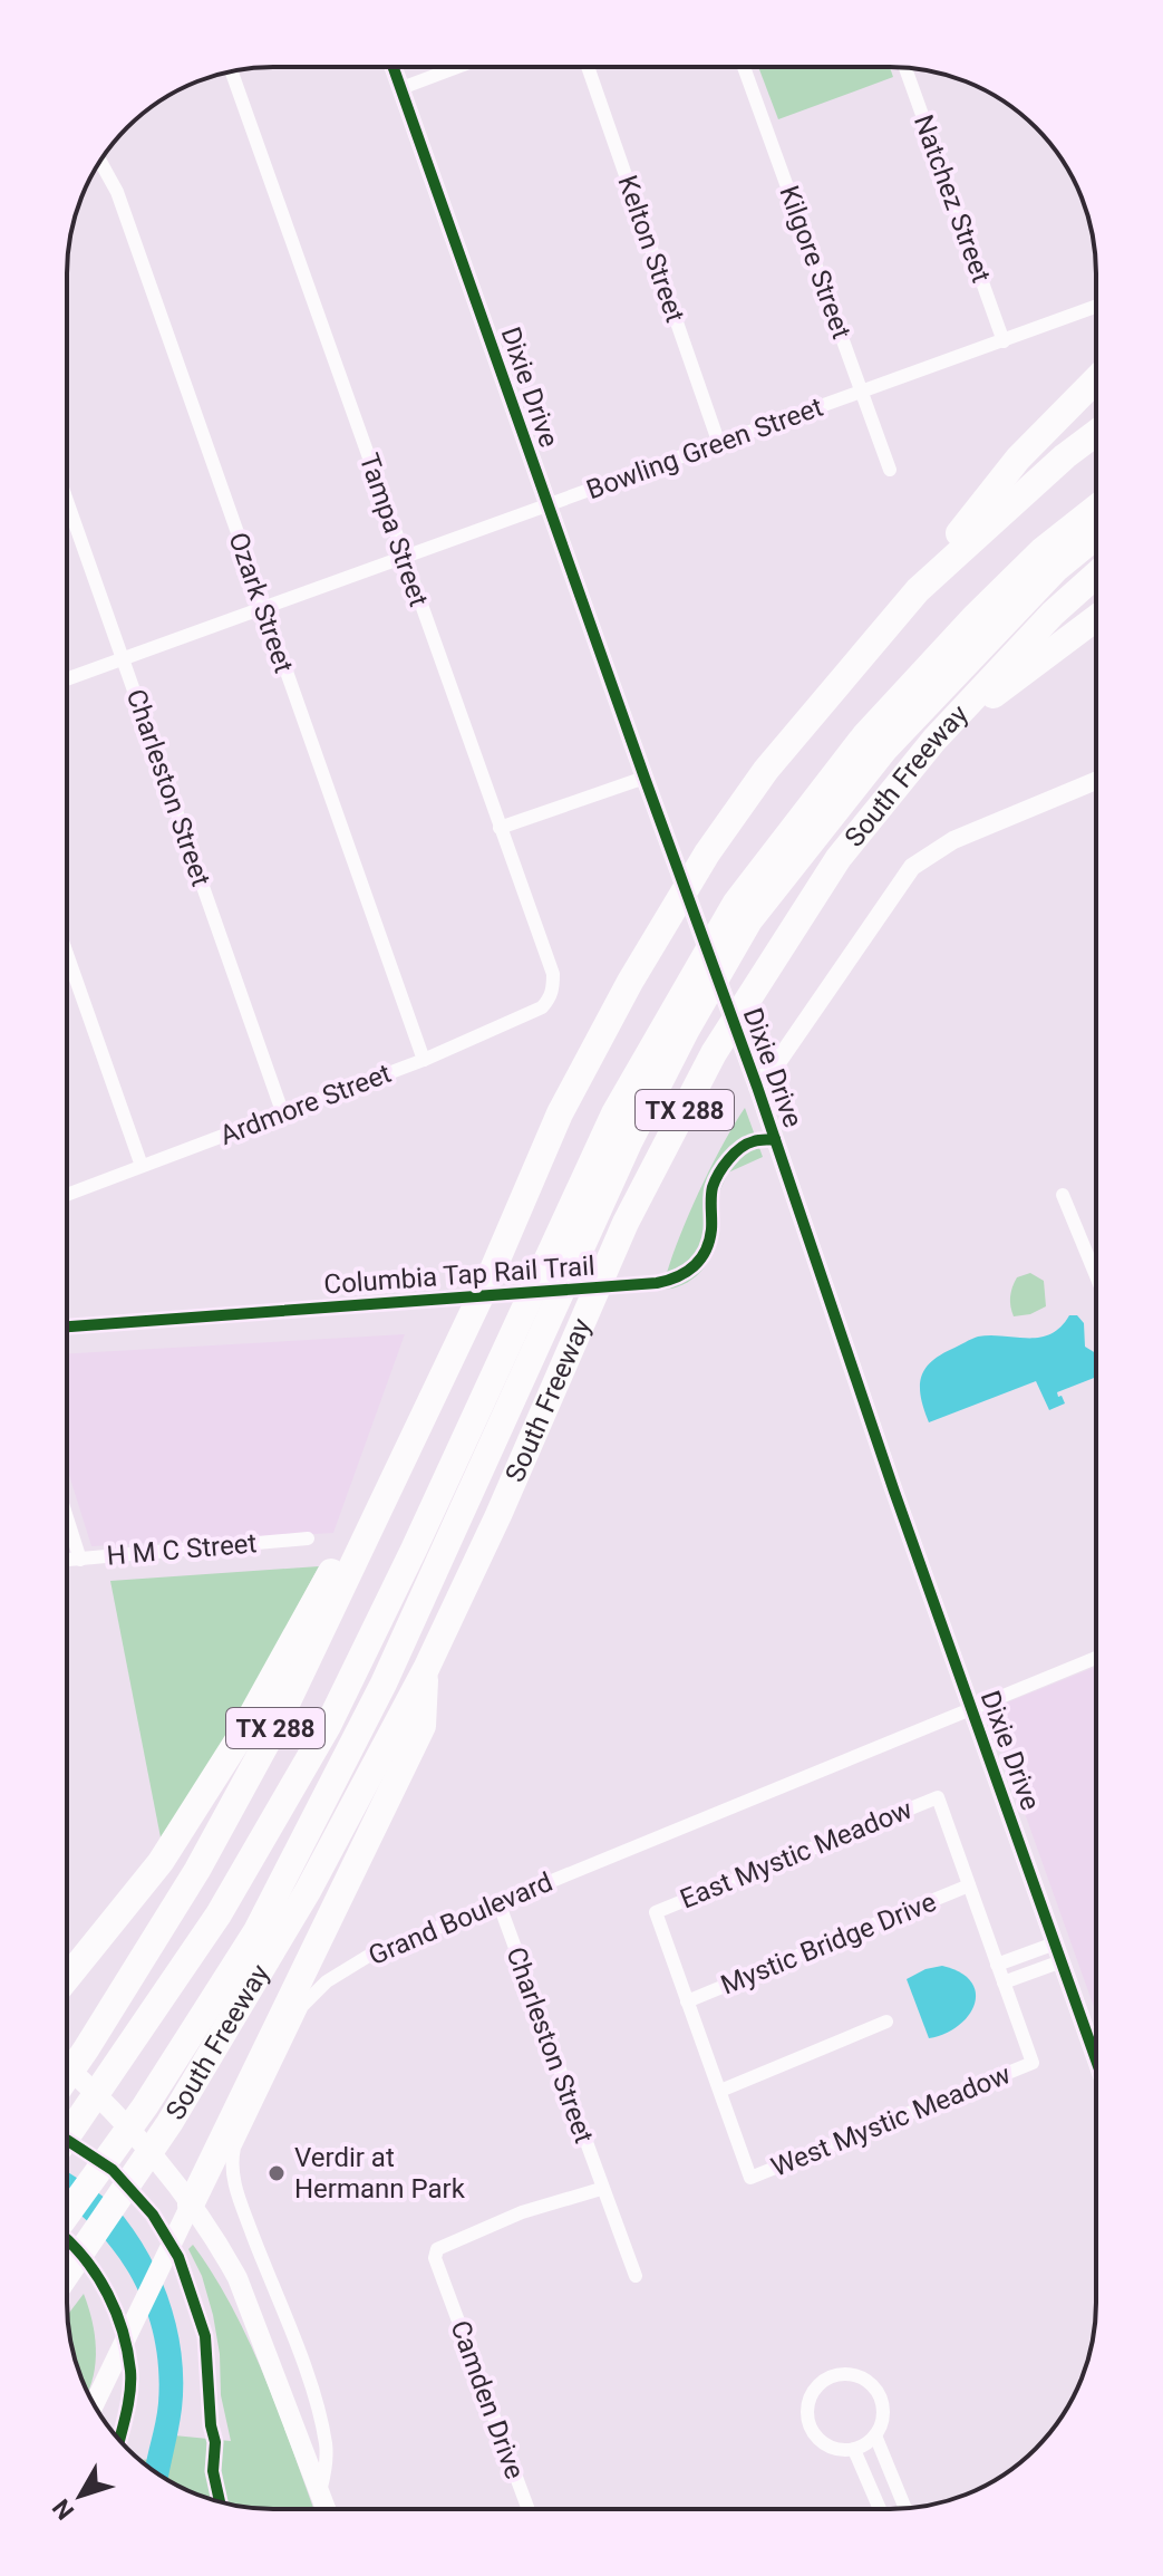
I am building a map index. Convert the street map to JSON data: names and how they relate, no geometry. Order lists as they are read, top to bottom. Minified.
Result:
{"streets":{"highway":["South Freeway","TX 288"],"street":["Natchez Street","Kelton Street","Kilgore Street","Dixie Drive","Bowling Green Street","Tampa Street","Ozark Street","Charleston Street","Ardmore Street","H M C Street","East Mystic Meadow","Grand Boulevard","Mystic Bridge Drive","West Mystic Meadow","Camden Drive"],"cycle path":["Columbia Tap Rail Trail"]},"crossings":[["Natchez Street","Bowling Green Street"],["Kelton Street","Bowling Green Street"],["Kilgore Street","Bowling Green Street"],["Dixie Drive","Bowling Green Street"],["Dixie Drive","Grand Boulevard"],["Bowling Green Street","Tampa Street"],["Bowling Green Street","Ozark Street"],["Bowling Green Street","Charleston Street"],["Tampa Street","Ardmore Street"],["Ozark Street","Ardmore Street"],["Charleston Street","Ardmore Street"],["Charleston Street","Grand Boulevard"],["Charleston Street","Camden Drive"],["East Mystic Meadow","Mystic Bridge Drive"]],"places":["Verdir at Hermann Park"],"north":"bottom left"}
